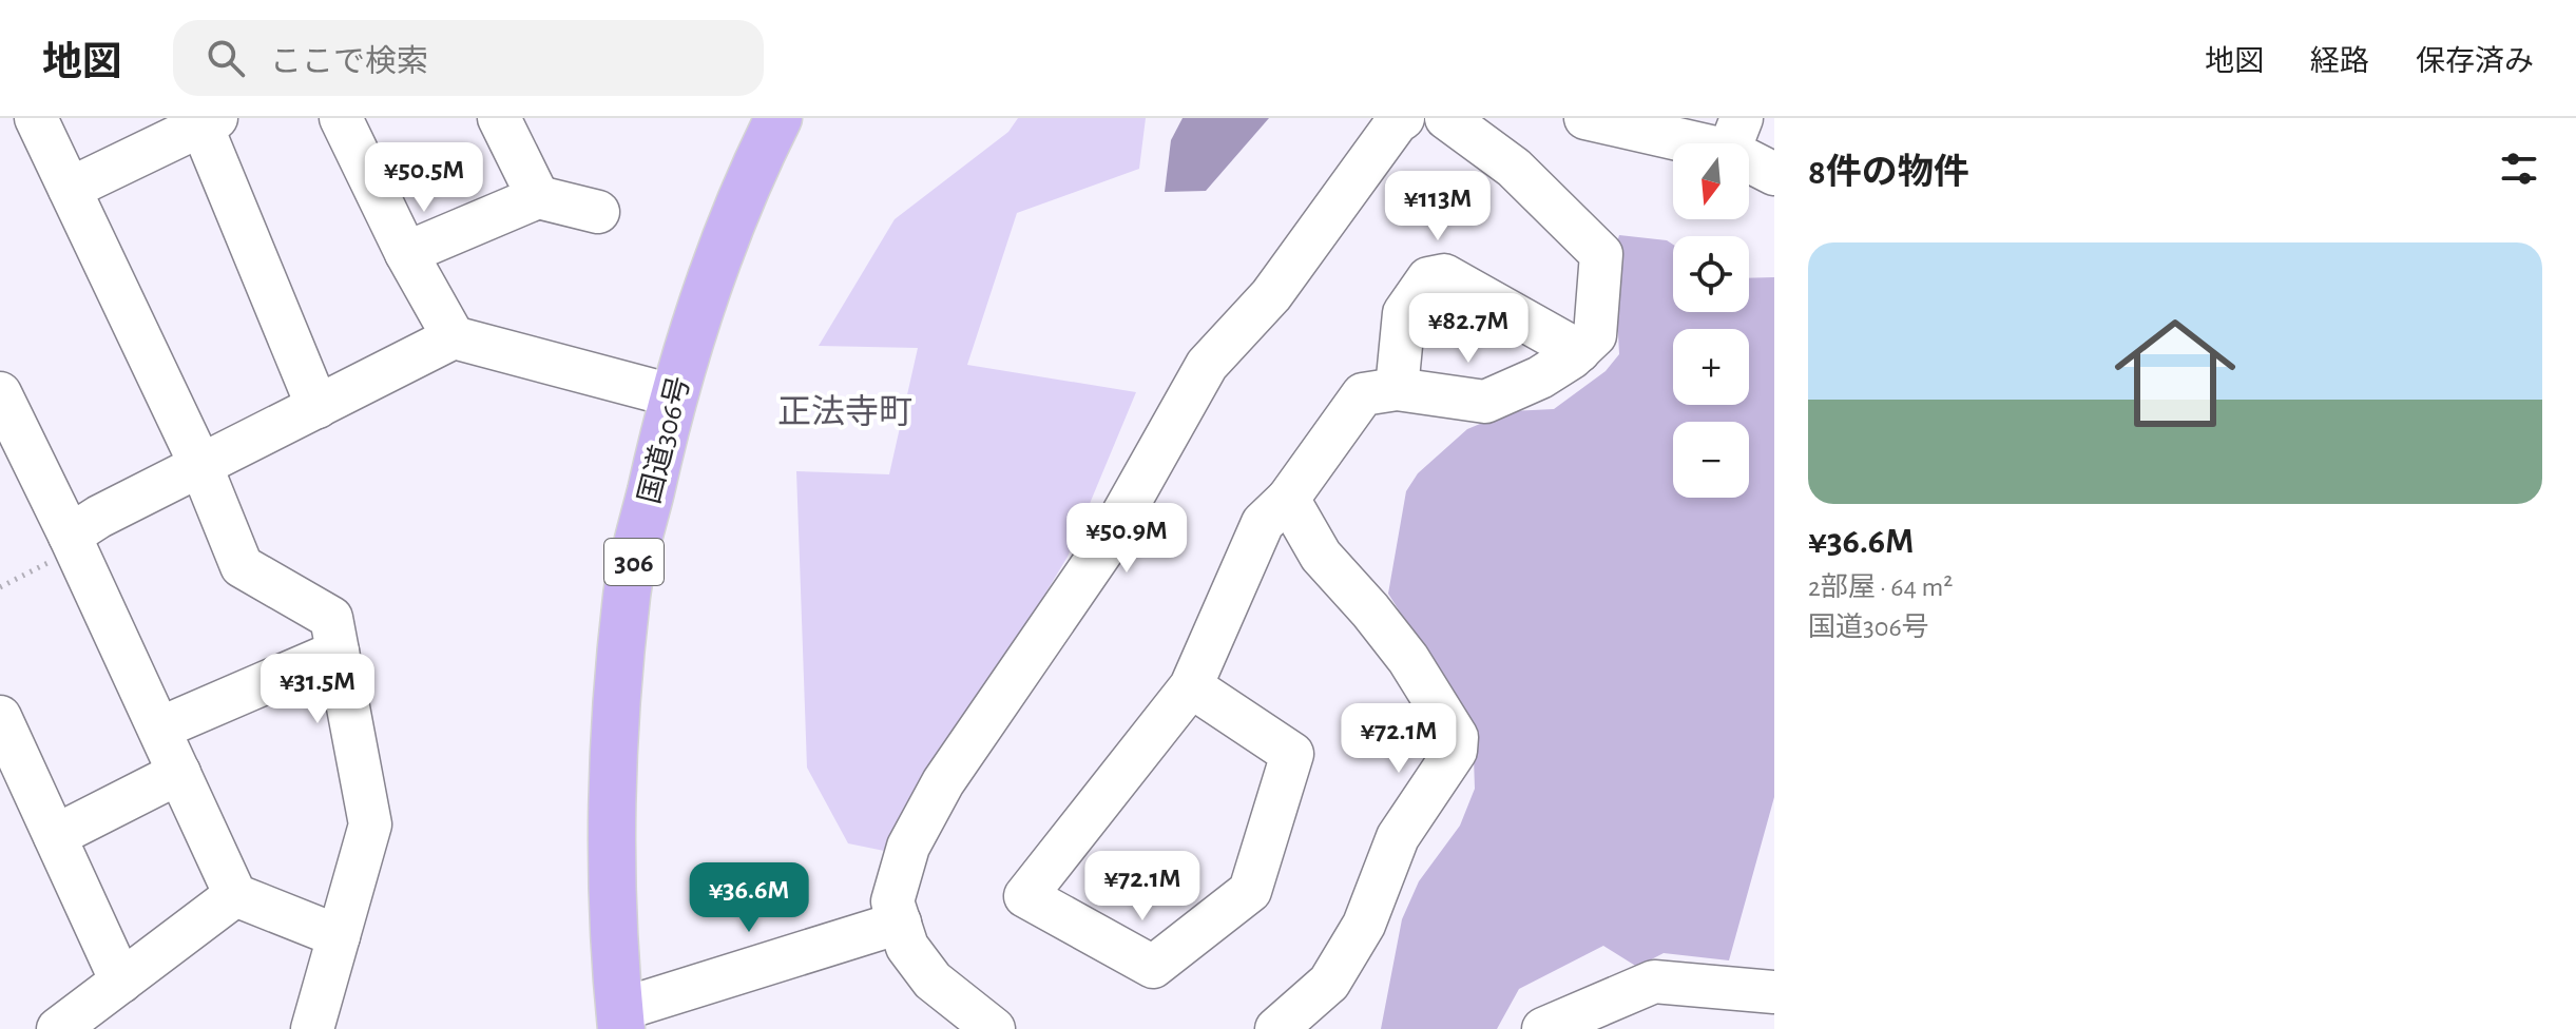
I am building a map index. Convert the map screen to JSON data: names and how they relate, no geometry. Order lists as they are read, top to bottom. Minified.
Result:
{"streets":{"highway":["国道306号","306"]},"districts":["正法寺町"],"north":"bottom","page":{"header":"地図","search":"ここで検索","nav":["地図","経路","保存済み"],"heading":"8件の物件","price":["¥50.5M","¥113M","¥82.7M","¥50.9M","¥31.5M","¥72.1M","¥72.1M","¥36.6M"],"map_buttons":["+","−"],"list":[{"name":"¥36.6M","note":"2部屋 · 64 m² · 国道306号"}]}}
